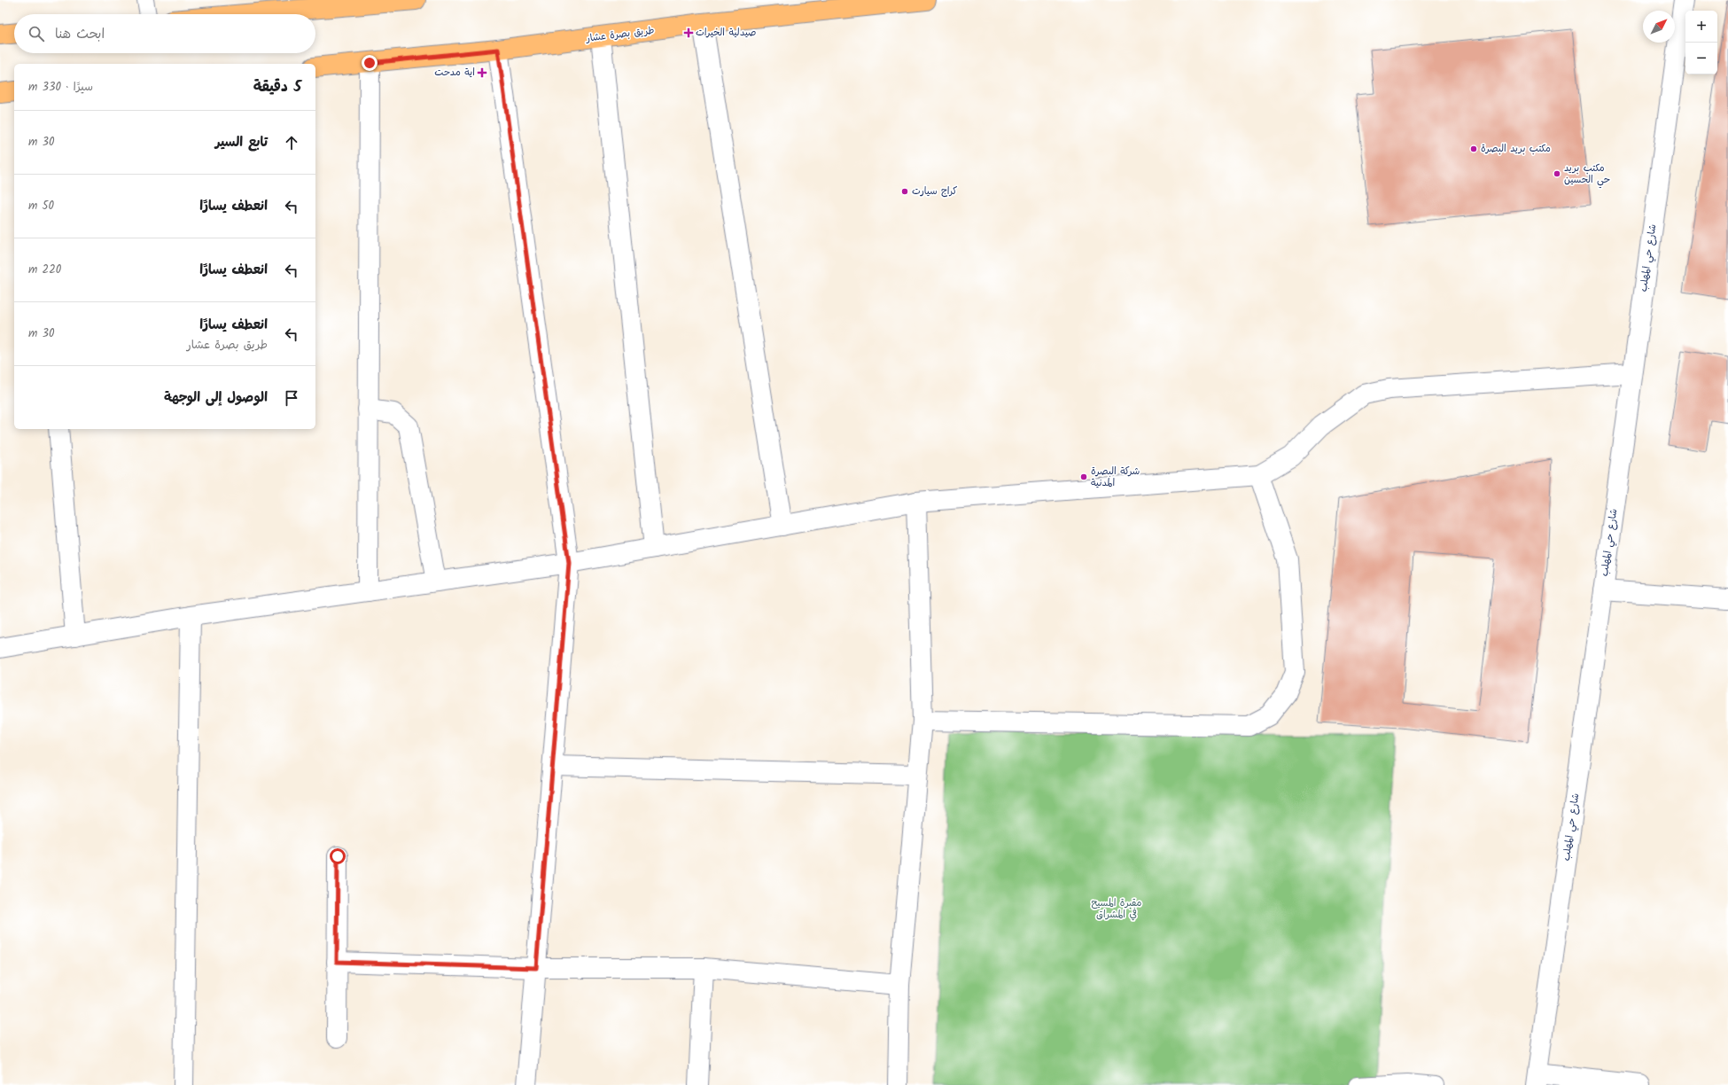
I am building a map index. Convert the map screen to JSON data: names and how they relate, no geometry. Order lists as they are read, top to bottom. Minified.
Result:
{"streets":{"main road":["طريق بصرة عشار"],"street":["شارع حي المهلب"]},"parks":["مقبرة المسيح في المشراق"],"places":{"health":["صيدلية الخيرات","اية مدحت"],"other":["مكتب بريد البصرة","مكتب بريد حي الحسين","كراج سيارت","شركة البصرة المدنية"]},"north":"top right","page":{"map_buttons":["+","−"],"search":"ابحث هنا","heading":["5 دقيقة","سيرًا · 330 m"],"list":[["تابع السير","30 m"],["انعطف يسارًا","50 m"],["انعطف يسارًا","220 m"],["انعطف يسارًا","طريق بصرة عشار","30 m"],"الوصول إلى الوجهة"]}}
